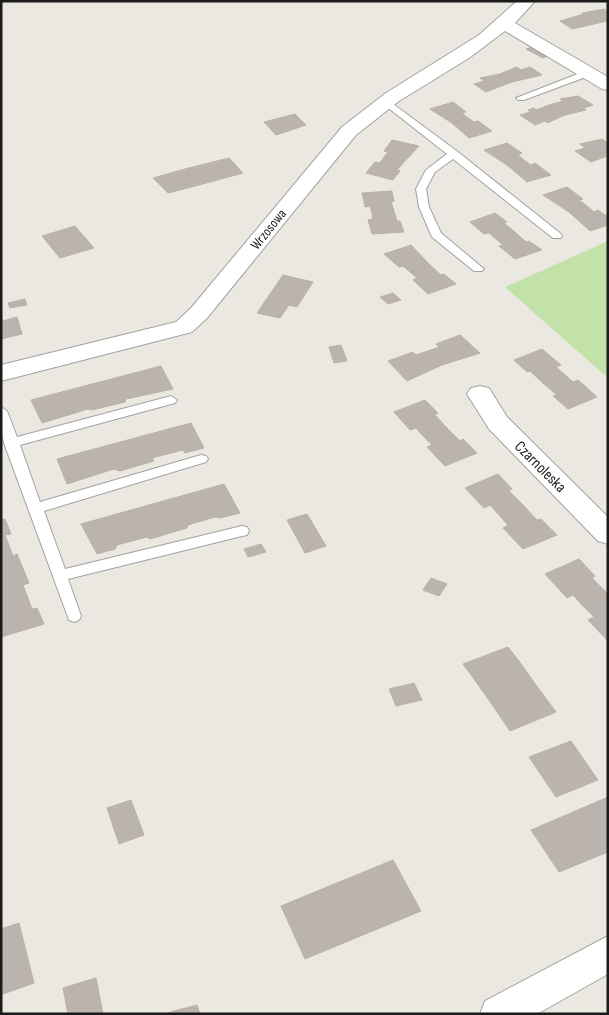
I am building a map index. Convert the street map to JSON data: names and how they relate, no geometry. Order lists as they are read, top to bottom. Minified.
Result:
{"streets":{"street":["Wrzosowa","Czarnoleska"]}}
